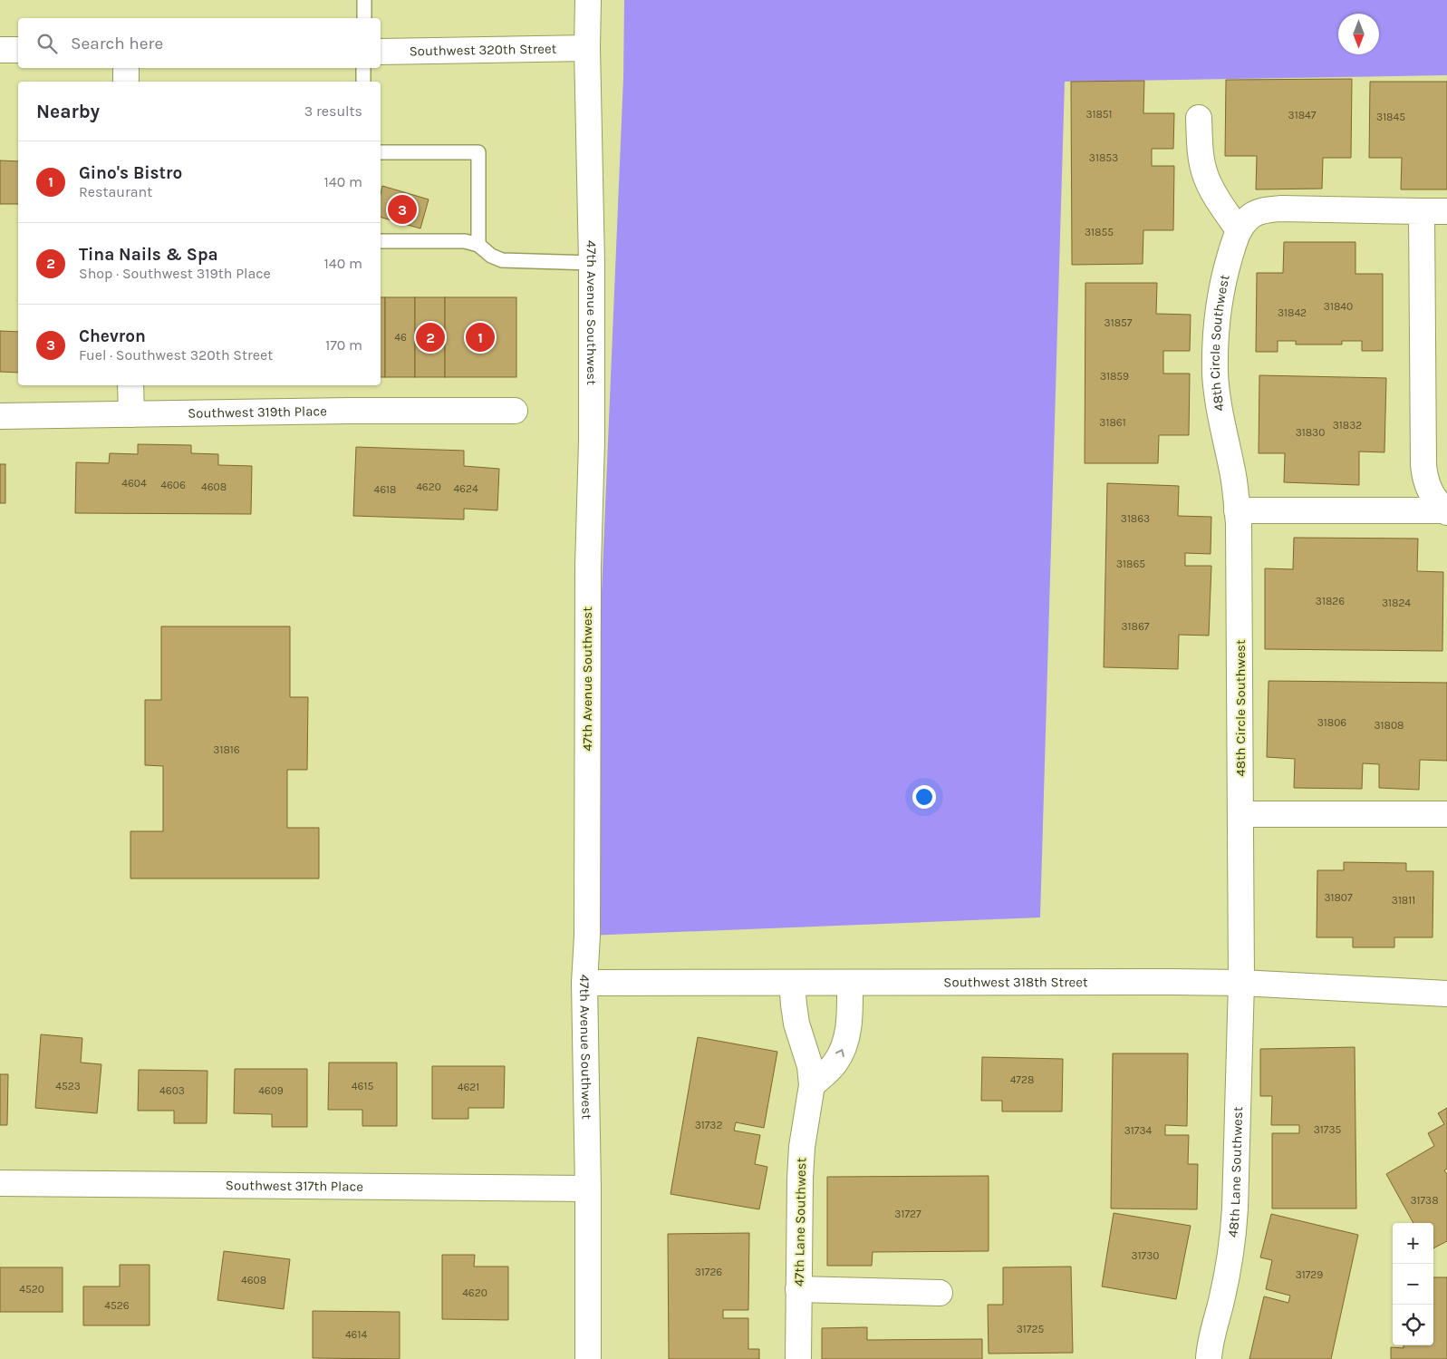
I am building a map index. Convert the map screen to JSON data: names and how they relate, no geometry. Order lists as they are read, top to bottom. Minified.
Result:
{"streets":{"street":["Southwest 320th Street","47th Avenue Southwest","48th Circle Southwest","Southwest 319th Place","Southwest 318th Street","48th Lane Southwest","Southwest 317th Place","47th Lane Southwest"]},"crossings":[["Southwest 320th Street","47th Avenue Southwest"],["47th Avenue Southwest","Southwest 318th Street"],["47th Avenue Southwest","Southwest 317th Place"],["48th Circle Southwest","Southwest 318th Street"],["48th Circle Southwest","48th Lane Southwest"],["Southwest 318th Street","48th Lane Southwest"],["Southwest 318th Street","47th Lane Southwest"]],"house_numbers":["31851","31847","31845","31853","31855","31840","31842","31857","46","31859","31861","31832","31830","4604","4606","4608","4620","4624","4618","31863","31865","31826","31824","31867","31806","31808","31816","31807","31811","4728","4523","4615","4621","4603","4609","31732","31735","31734","31738","31727","31730","31726","31729","4608","4520","4620","4526","31725","4614"],"north":"bottom","page":{"search":"Search here","heading":["Nearby","3 results"],"list":[{"mark":"1","name":"Gino's Bistro","note":"Restaurant","value":"140 m"},{"mark":"2","name":"Tina Nails & Spa","note":"Shop · Southwest 319th Place","value":"140 m"},{"mark":"3","name":"Chevron","note":"Fuel · Southwest 320th Street","value":"170 m"}],"pins":["3","1","2"],"map_buttons":["+","−"]}}
